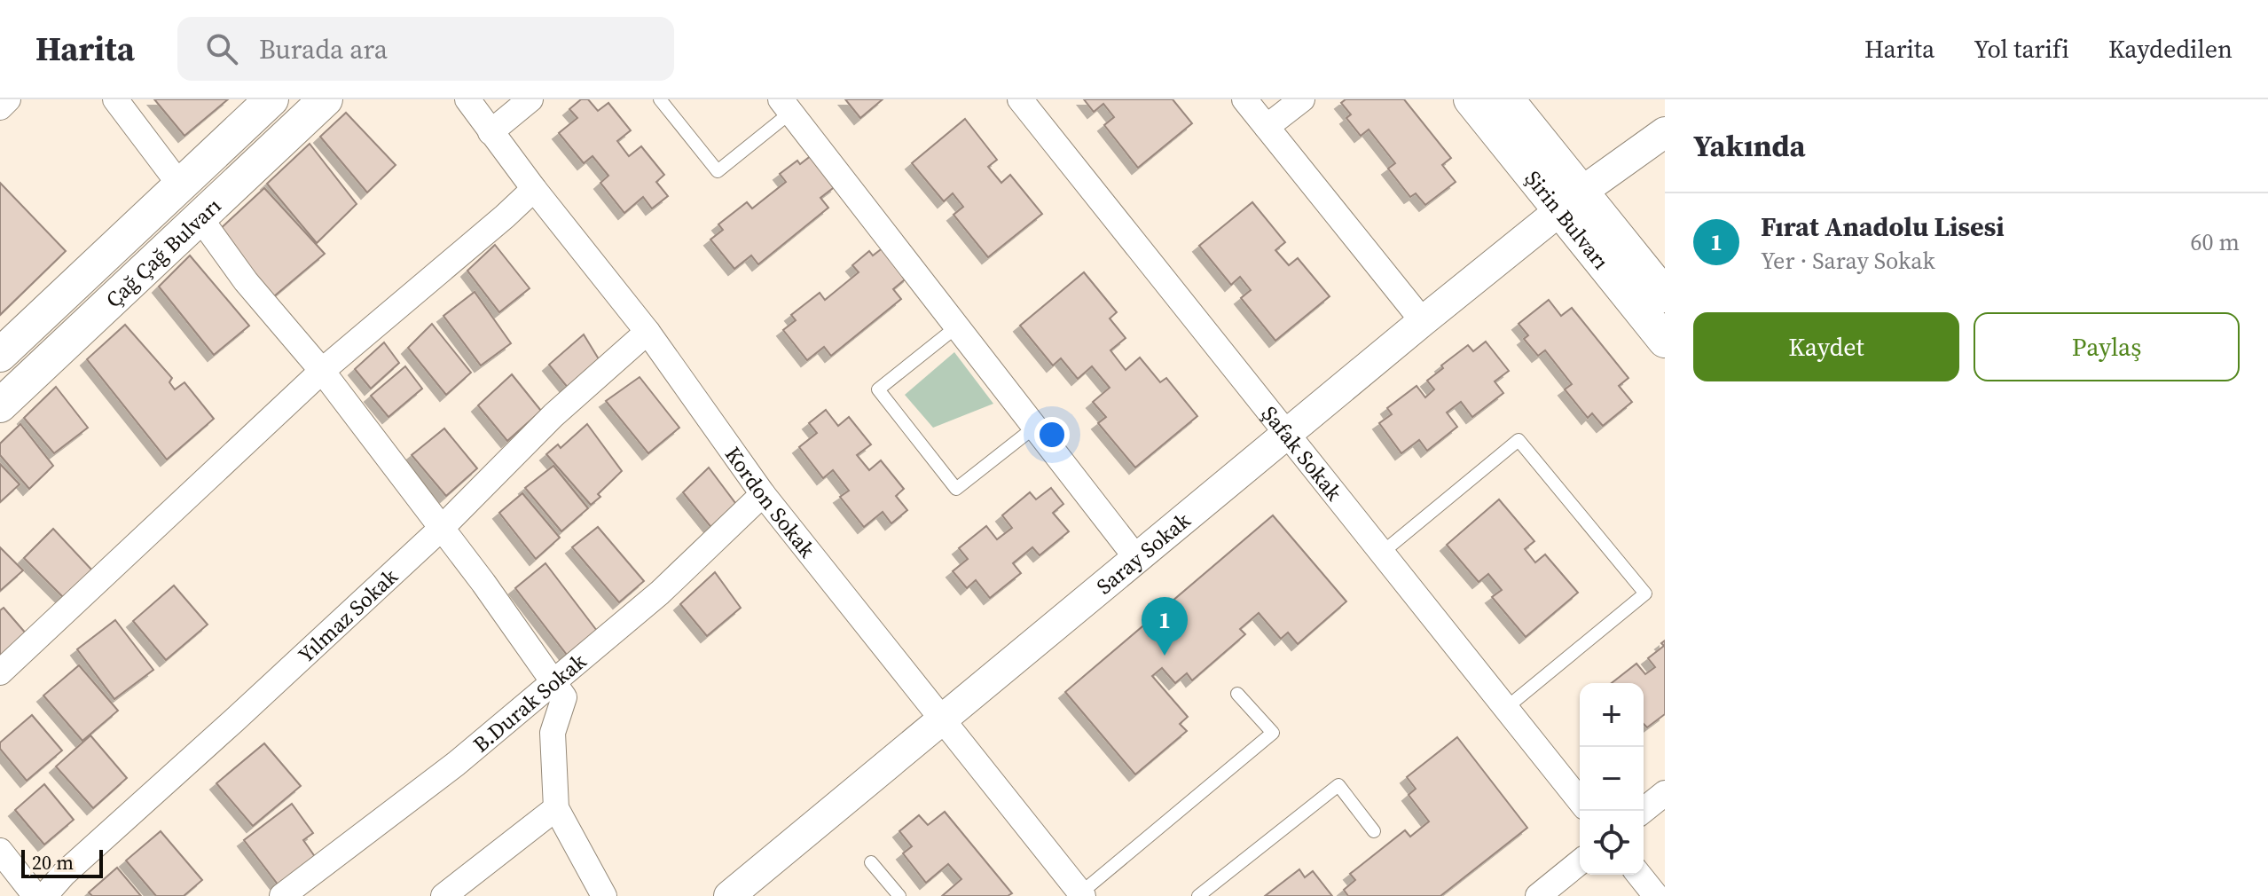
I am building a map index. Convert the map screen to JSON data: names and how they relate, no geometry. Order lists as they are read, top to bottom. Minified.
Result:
{"streets":{"main road":["Şirin Bulvarı","Çağ Çağ Bulvarı"],"street":["Şafak Sokak","Kordon Sokak","Saray Sokak","Yılmaz Sokak","B.Durak Sokak"]},"crossings":[["Şirin Bulvarı","Saray Sokak"],["Şafak Sokak","Saray Sokak"],["Kordon Sokak","Saray Sokak"],["Kordon Sokak","Yılmaz Sokak"],["Kordon Sokak","B.Durak Sokak"]],"scale_bar":"20 m","page":{"header":"Harita","search":"Burada ara","nav":["Harita","Yol tarifi","Kaydedilen"],"heading":"Yakında","list":[{"mark":"1","name":"Fırat Anadolu Lisesi","note":"Yer · Saray Sokak","value":"60 m"}],"buttons":["Kaydet","Paylaş"],"pins":"1","map_buttons":["+","−"],"scale":"20 m"}}
